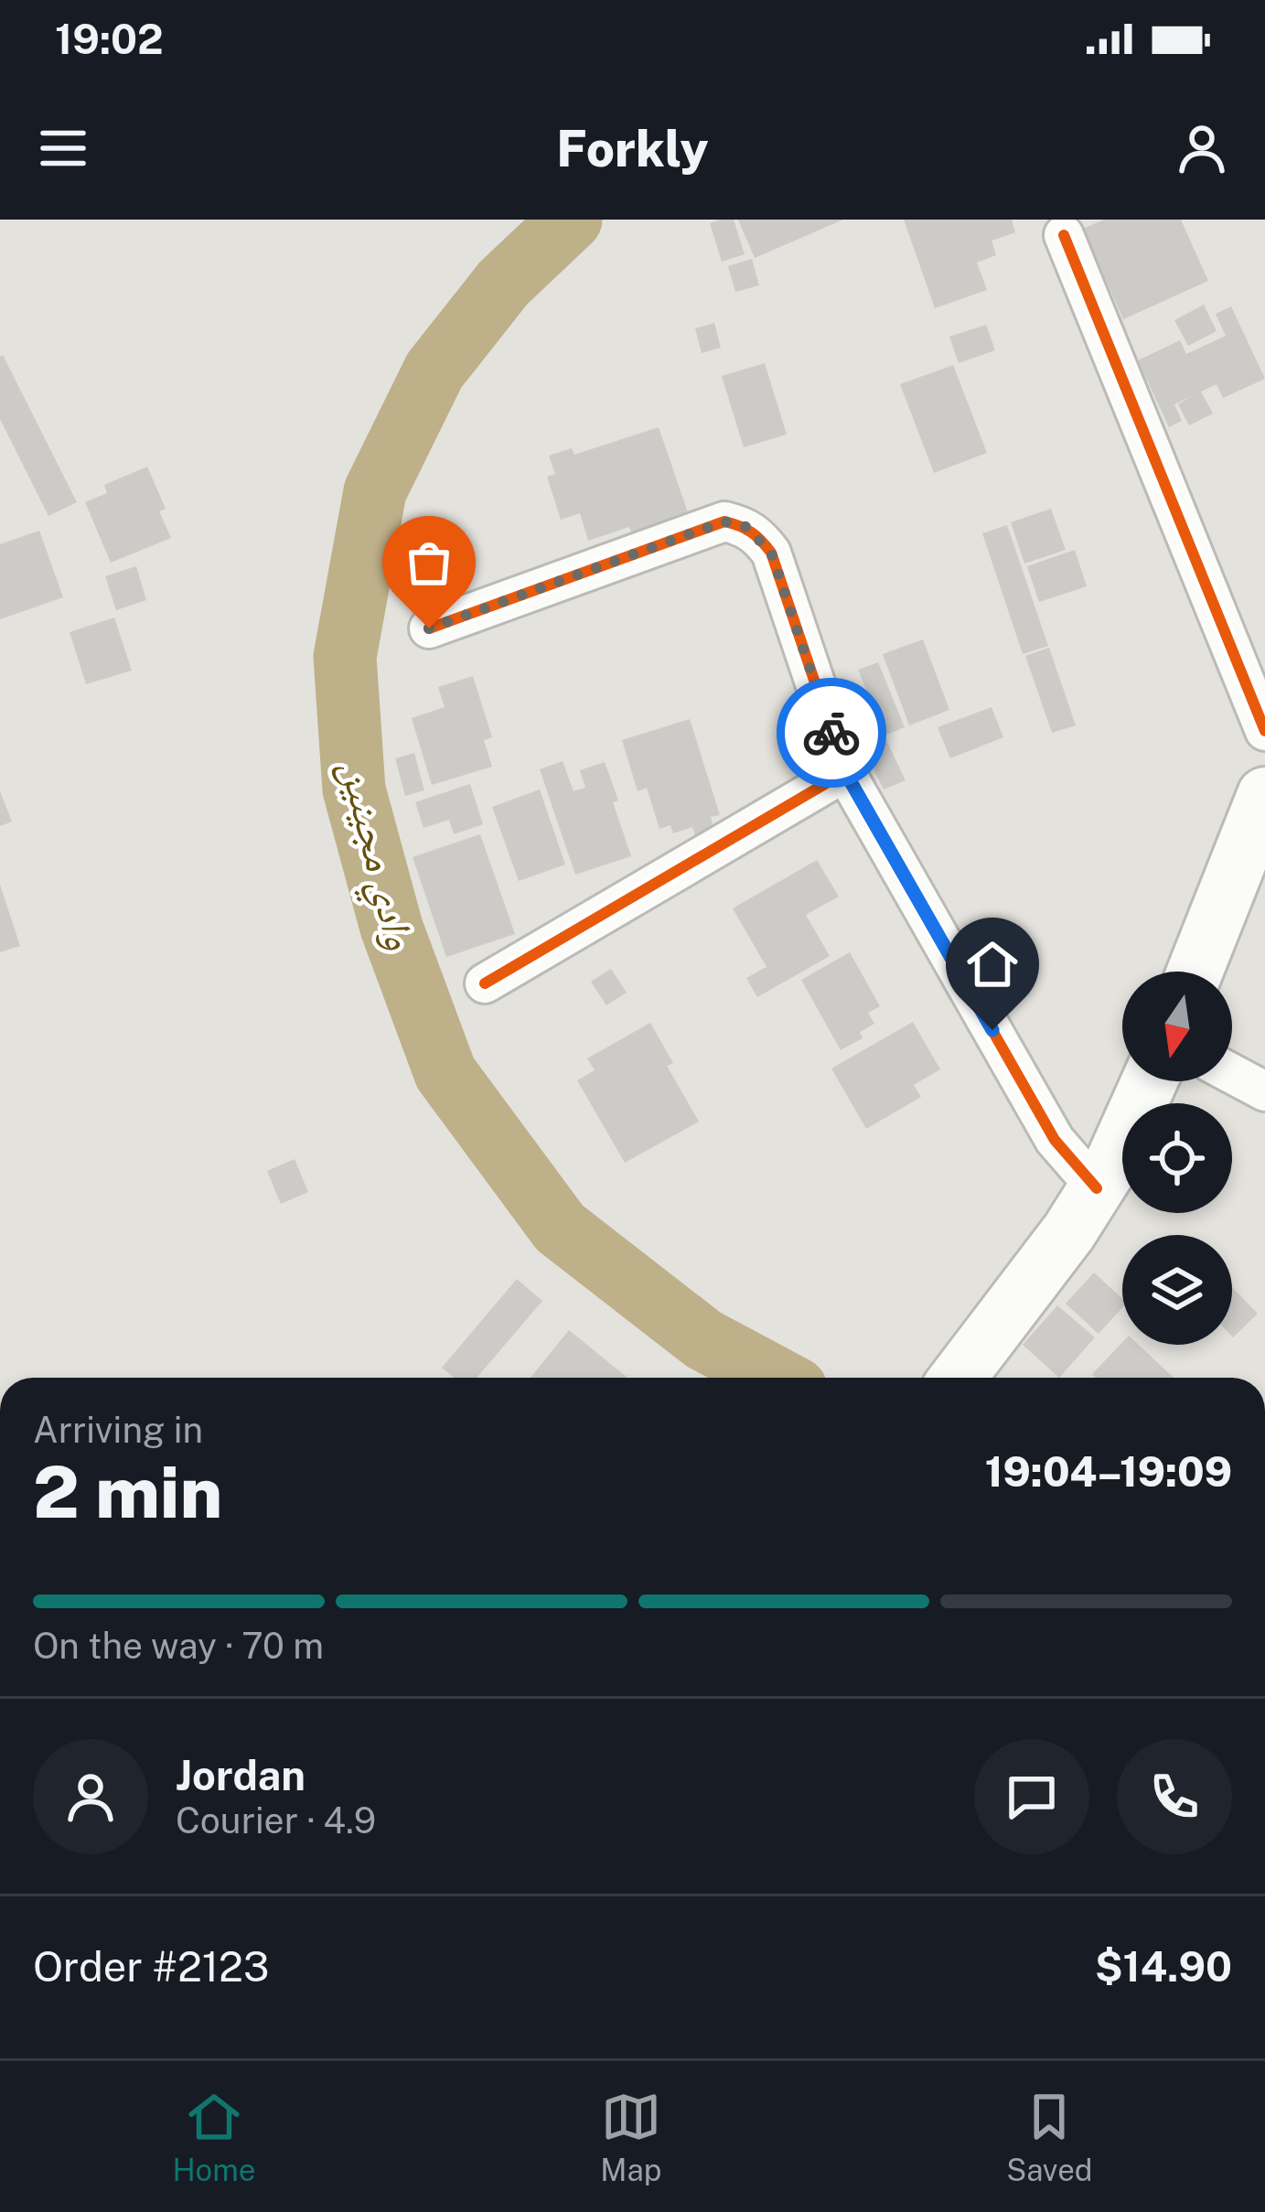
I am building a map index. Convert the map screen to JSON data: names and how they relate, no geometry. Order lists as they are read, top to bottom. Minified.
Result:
{"water":["وادي مجينين"],"north":"bottom","page":{"status":"19:02","header":"Forkly","heading":["2 min","Arriving in","19:04–19:09"],"panel":["Jordan","Courier · 4.9","Order #2123","$14.90"],"bar":"On the way · 70 m","tabs":["Home","Map","Saved"]}}
